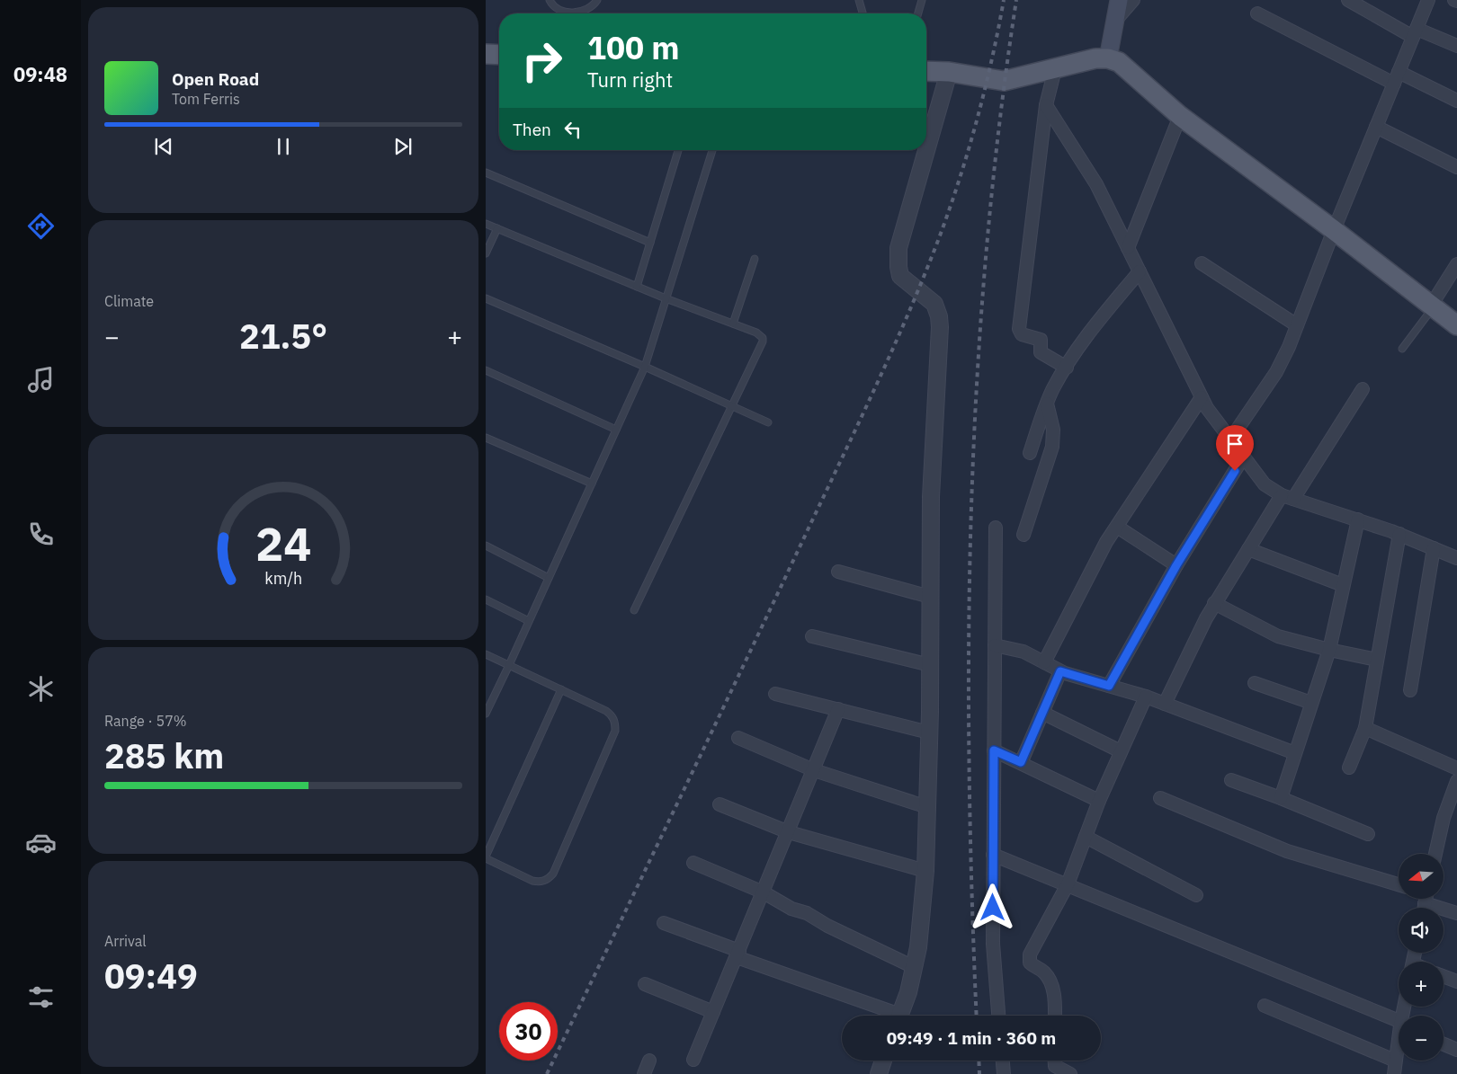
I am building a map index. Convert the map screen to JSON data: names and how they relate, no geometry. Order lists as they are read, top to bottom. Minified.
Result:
{"north":"left","page":{"tabs":"09:48","turn":["100 m","Turn right"],"song":["Open Road","Tom Ferris"],"then":"Then","tile":["Climate",["Range · 57%","285 km"],["Arrival","09:49"]],"heat":["−","21.5°","+"],"map_buttons":["+","−"],"limit":"30","trip":"09:49 · 1 min · 360 m","gauge":["24","km/h"]}}
